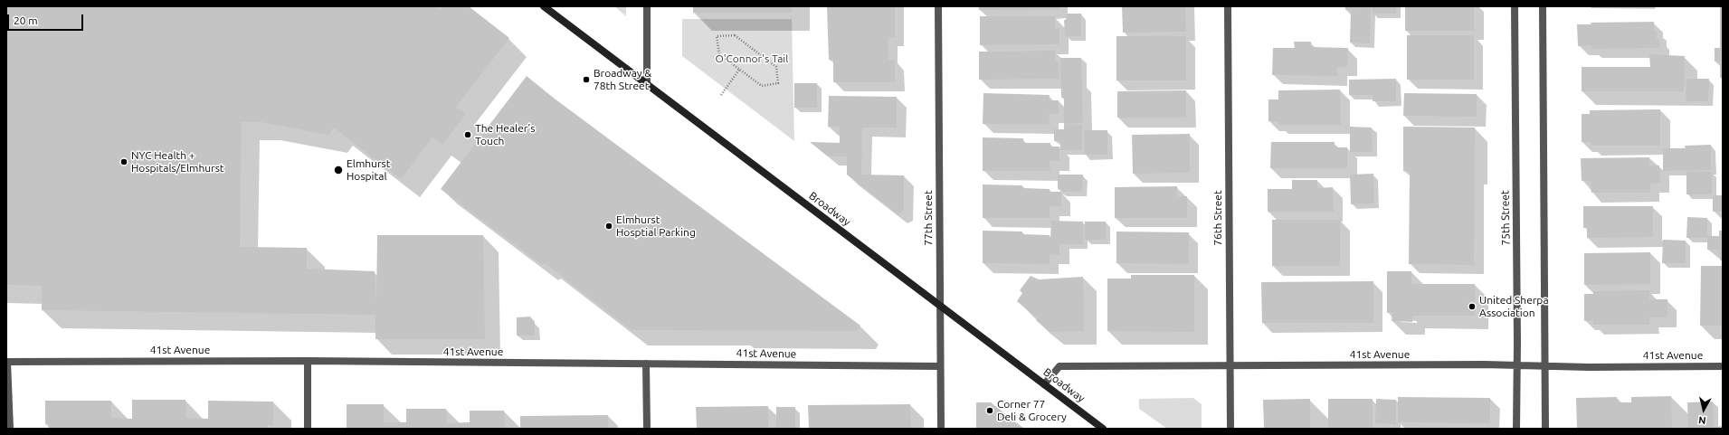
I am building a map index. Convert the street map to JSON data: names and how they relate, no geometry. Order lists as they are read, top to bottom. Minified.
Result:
{"streets":{"main road":["Broadway"],"street":["77th Street","76th Street","75th Street","41st Avenue"]},"crossings":[["Broadway","77th Street"],["Broadway","41st Avenue"],["77th Street","41st Avenue"],["76th Street","41st Avenue"],["75th Street","41st Avenue"]],"parks":["O'Connor's Tail"],"places":["Broadway & 78th Street","The Healer’s Touch","NYC Health + Hospitals/Elmhurst","Elmhurst Hospital","Elmhurst Hosptial Parking","United Sherpa Association","Corner 77 Deli & Grocery"],"scale_bar":"20 m","north":"bottom"}
